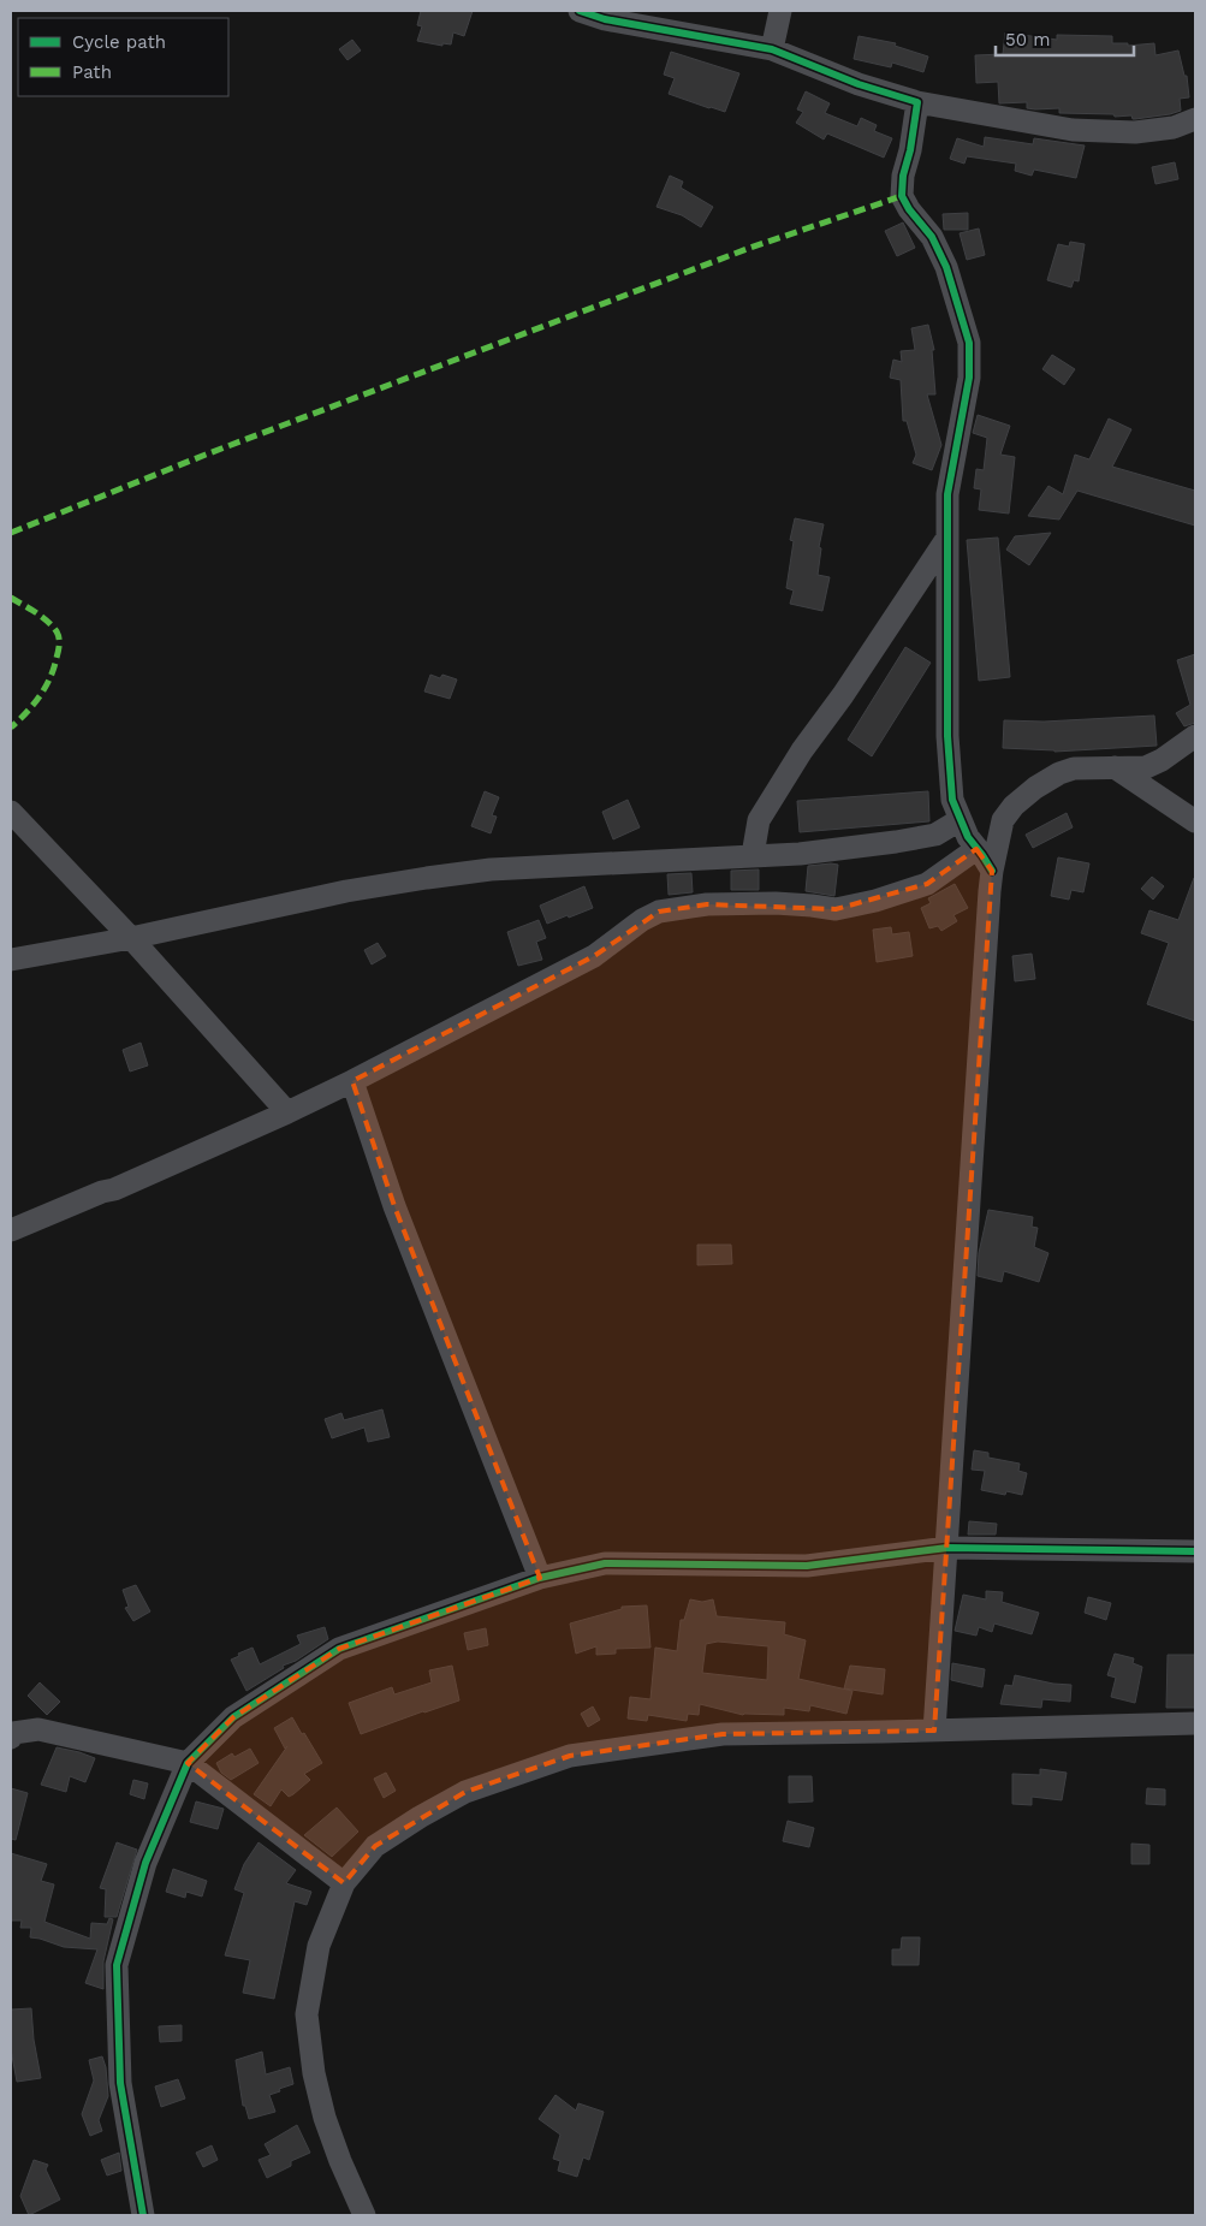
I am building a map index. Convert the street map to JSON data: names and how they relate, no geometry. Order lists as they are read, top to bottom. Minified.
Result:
{"legend":["Cycle path","Path"],"scale_bar":"50 m"}
